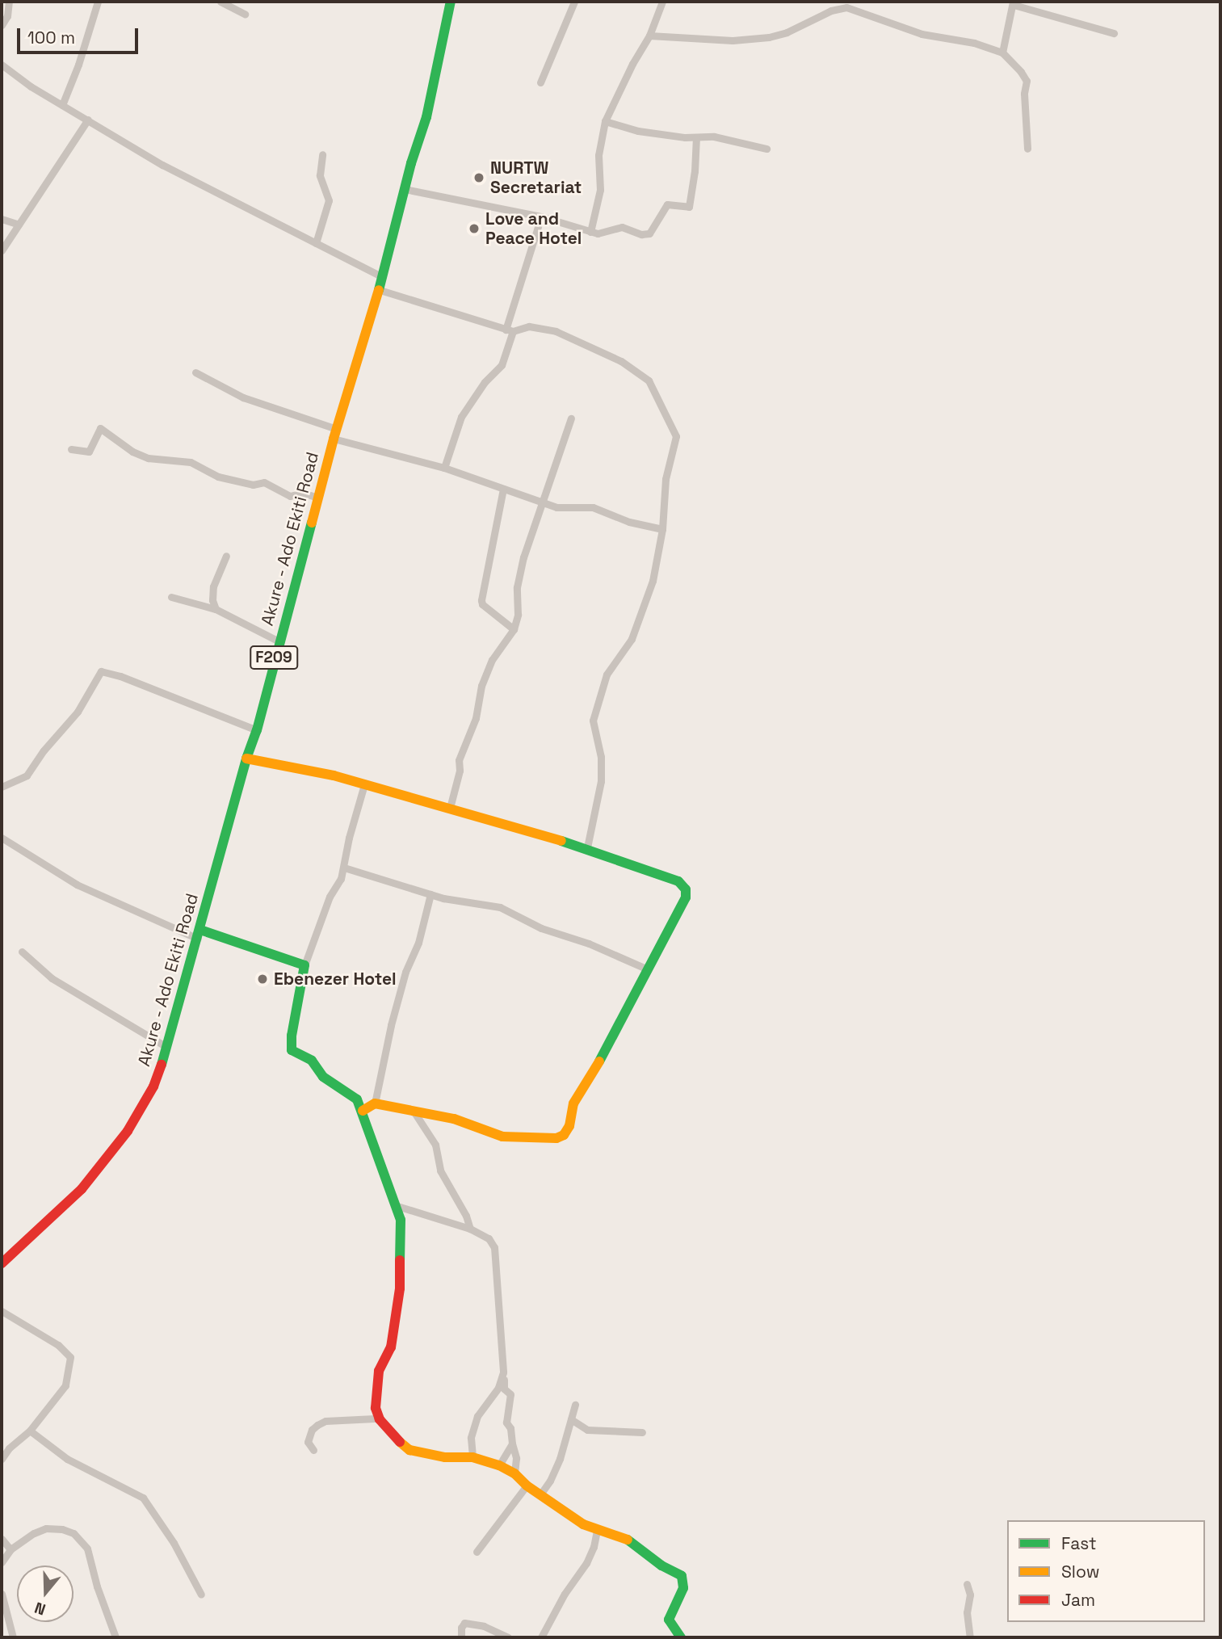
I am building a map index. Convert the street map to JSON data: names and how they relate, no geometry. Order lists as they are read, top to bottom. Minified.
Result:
{"streets":{"street":["Akure - Ado Ekiti Road","F209"]},"places":["NURTW Secretariat","Love and Peace Hotel","Ebenezer Hotel"],"legend":["Fast","Slow","Jam"],"scale_bar":"100 m","north":"bottom"}
